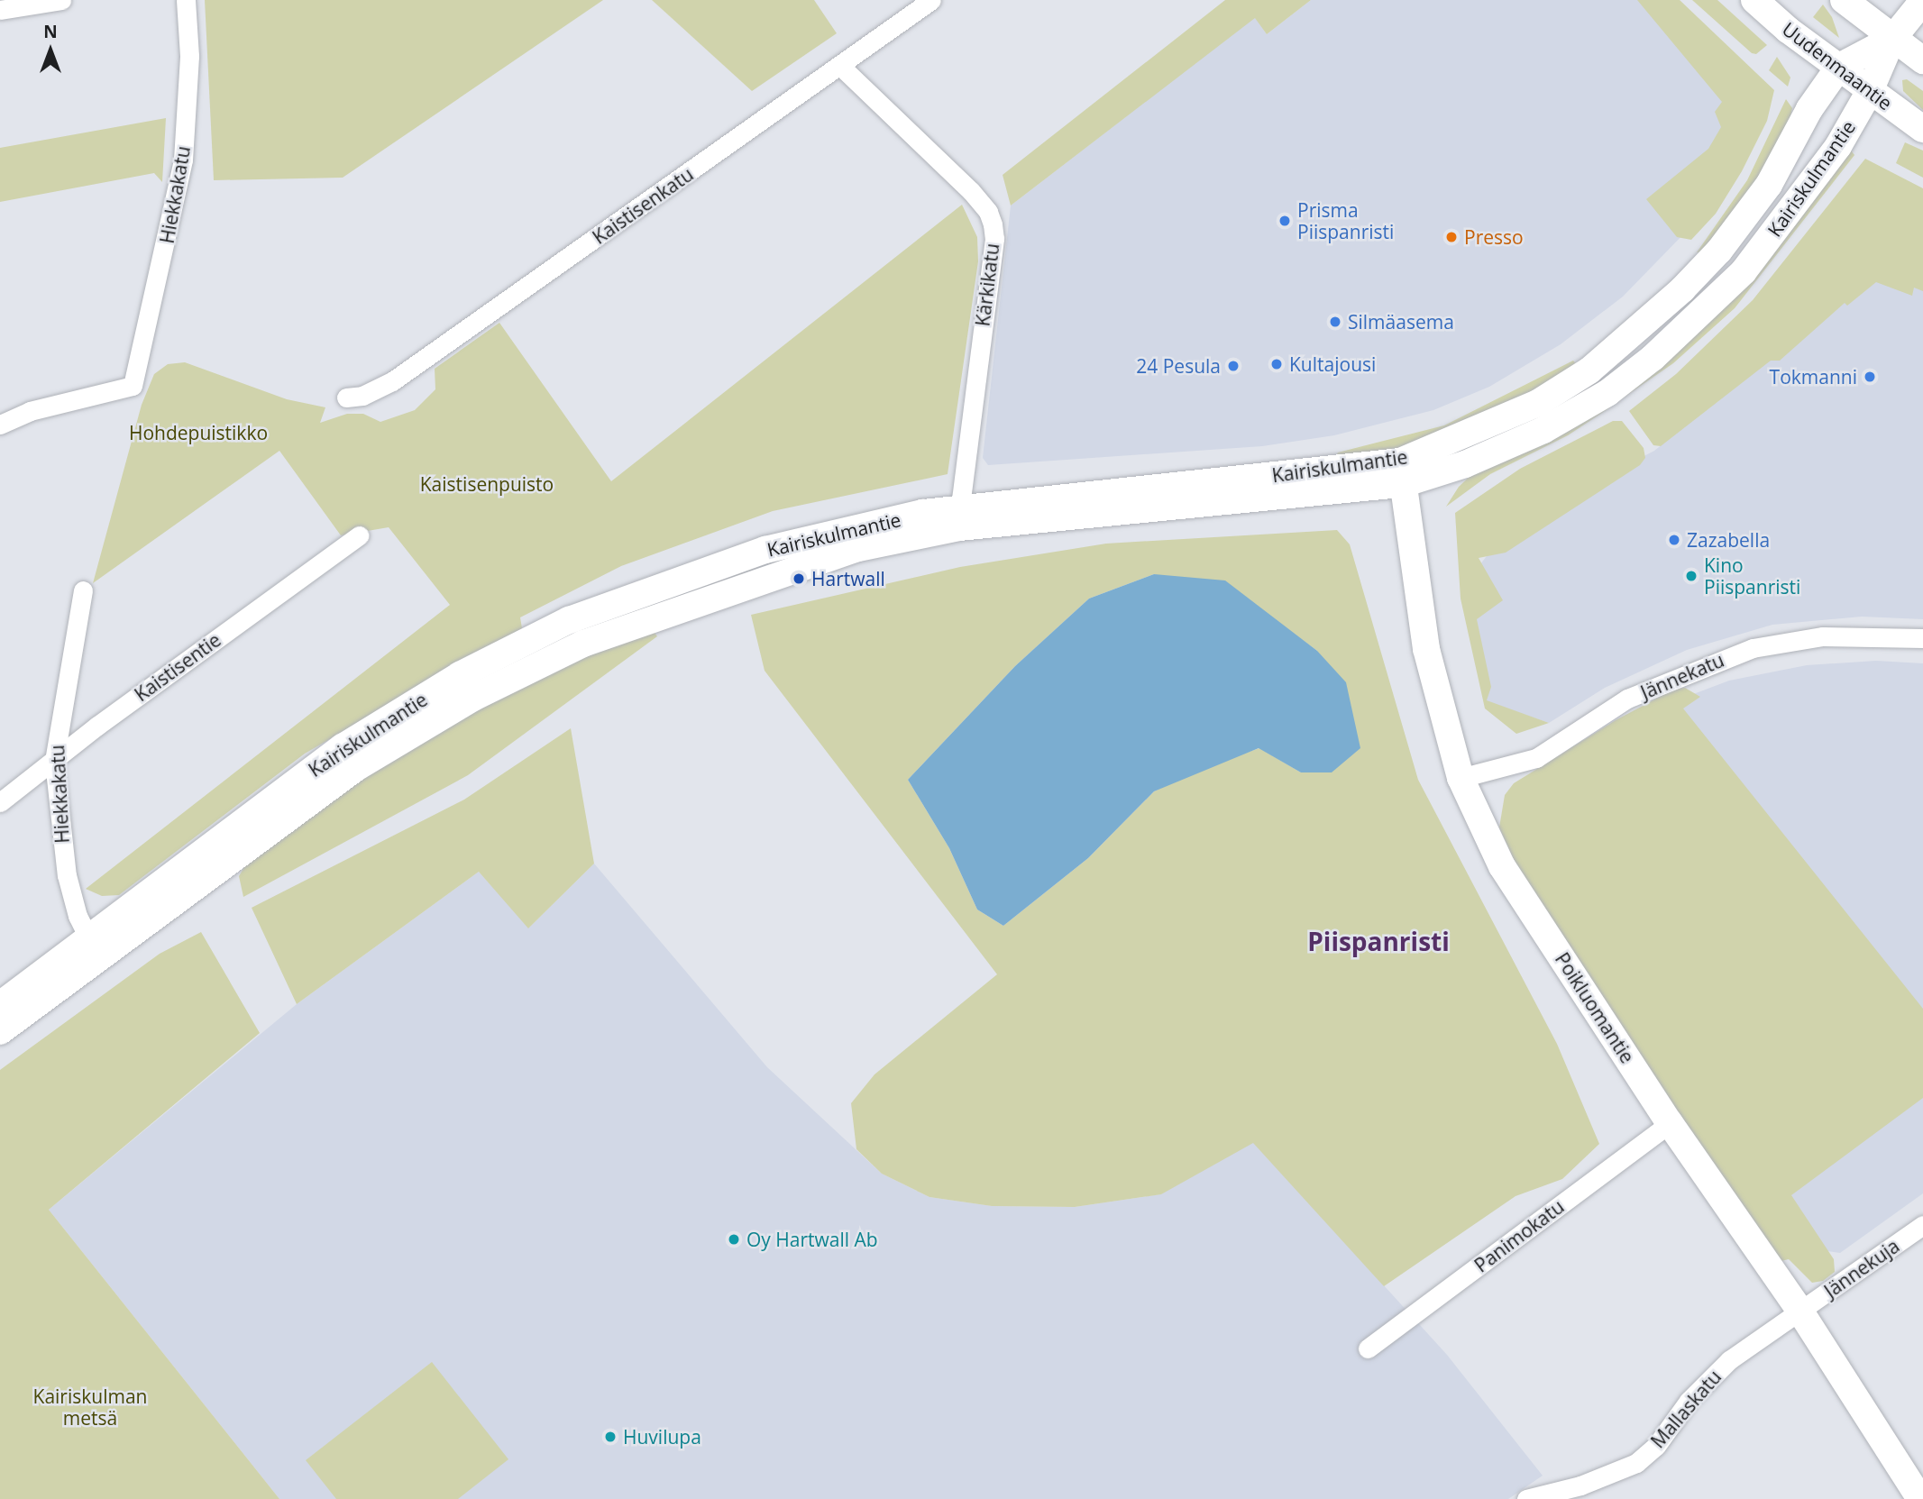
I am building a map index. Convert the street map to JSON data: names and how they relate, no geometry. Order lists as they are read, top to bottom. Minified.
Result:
{"streets":{"street":["Uudenmaantie","Kairiskulmantie","Hiekkakatu","Kaistisenkatu","Kärkikatu","Kaistisentie","Jännekatu","Poikluomantie","Panimokatu","Jännekuja","Mallaskatu"]},"crossings":[["Uudenmaantie","Kairiskulmantie"],["Kairiskulmantie","Hiekkakatu"],["Kairiskulmantie","Kärkikatu"],["Kairiskulmantie","Poikluomantie"],["Hiekkakatu","Kaistisentie"],["Kaistisenkatu","Kärkikatu"],["Jännekatu","Poikluomantie"],["Poikluomantie","Panimokatu"],["Poikluomantie","Jännekuja"],["Poikluomantie","Mallaskatu"],["Jännekuja","Mallaskatu"]],"districts":["Piispanristi"],"parks":["Hohdepuistikko","Kaistisenpuisto","Kairiskulman metsä"],"places":["Prisma Piispanristi","Presso","Silmäasema","Kultajousi","24 Pesula","Tokmanni","Zazabella","Kino Piispanristi","Hartwall","Oy Hartwall Ab","Huvilupa"],"north":"top"}
